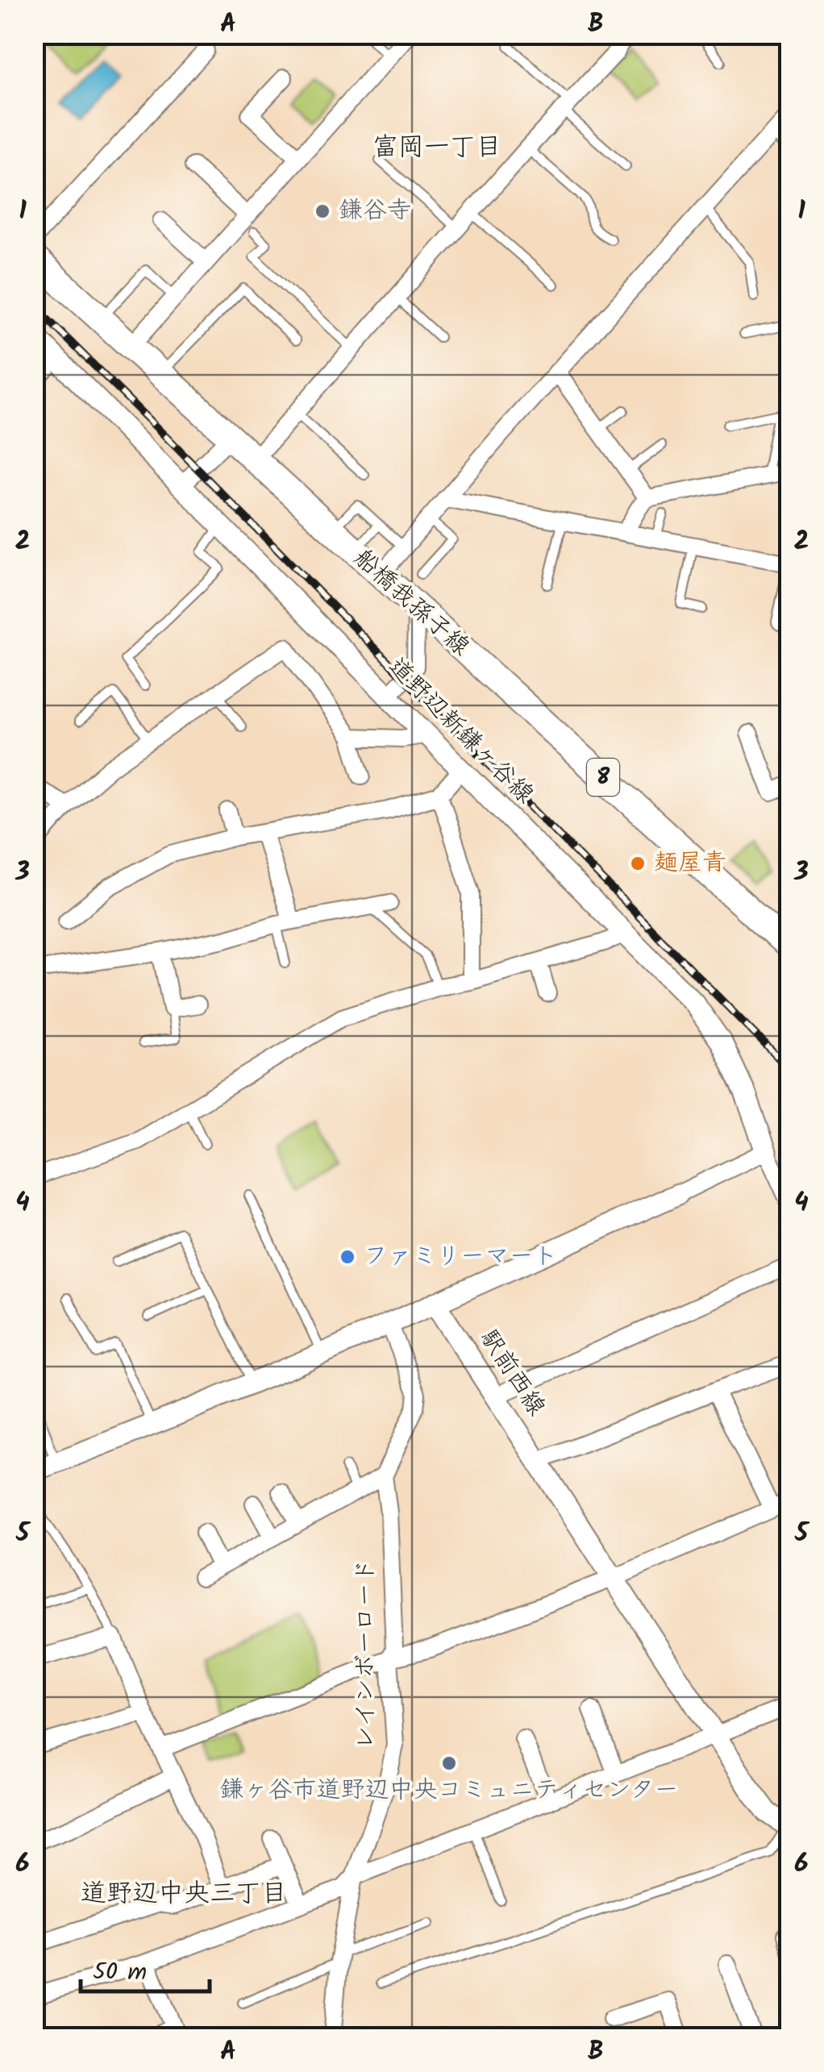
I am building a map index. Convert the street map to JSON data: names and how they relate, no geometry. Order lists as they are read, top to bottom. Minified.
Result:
{"streets":{"main road":["船橋我孫子線","8"],"street":["道野辺新鎌ヶ谷線","駅前西線","レインボーロード"]},"districts":["富岡一丁目","道野辺中央三丁目"],"places":["鎌谷寺","麺屋青","ファミリーマート","鎌ヶ谷市道野辺中央コミュニティセンター"],"scale_bar":"50 m","grid":{"columns":["A","B"],"rows":["1","2","3","4","5","6"]}}
